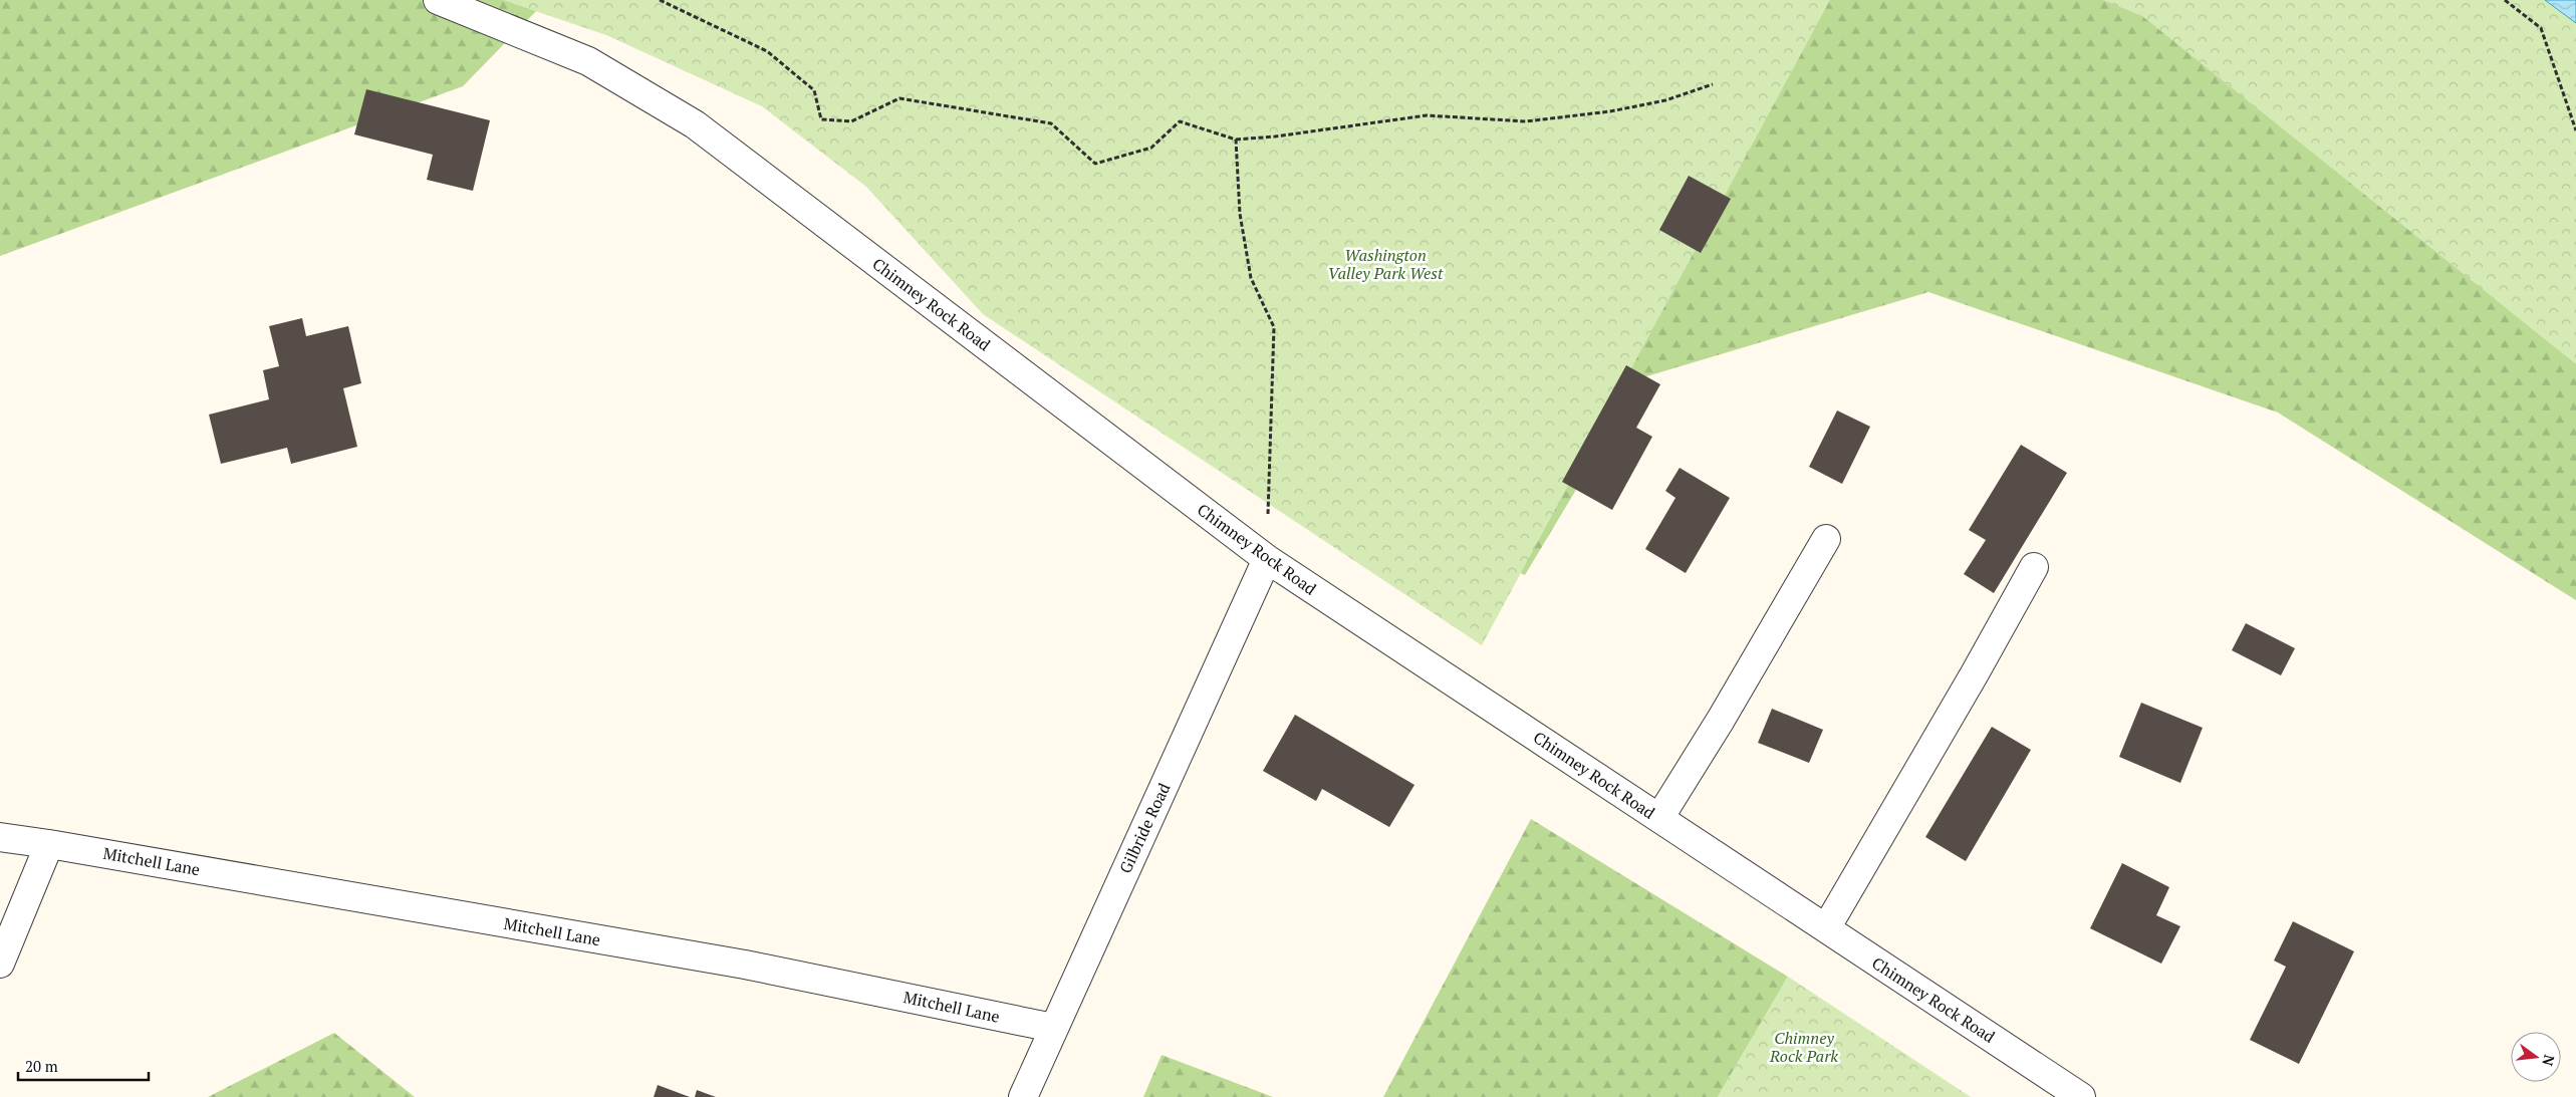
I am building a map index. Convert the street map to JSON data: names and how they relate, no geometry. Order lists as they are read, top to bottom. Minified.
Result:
{"streets":{"street":["Chimney Rock Road","Gilbride Road","Mitchell Lane"]},"crossings":[["Chimney Rock Road","Gilbride Road"],["Gilbride Road","Mitchell Lane"]],"parks":["Washington Valley Park West","Chimney Rock Park"],"scale_bar":"20 m","north":"right"}
